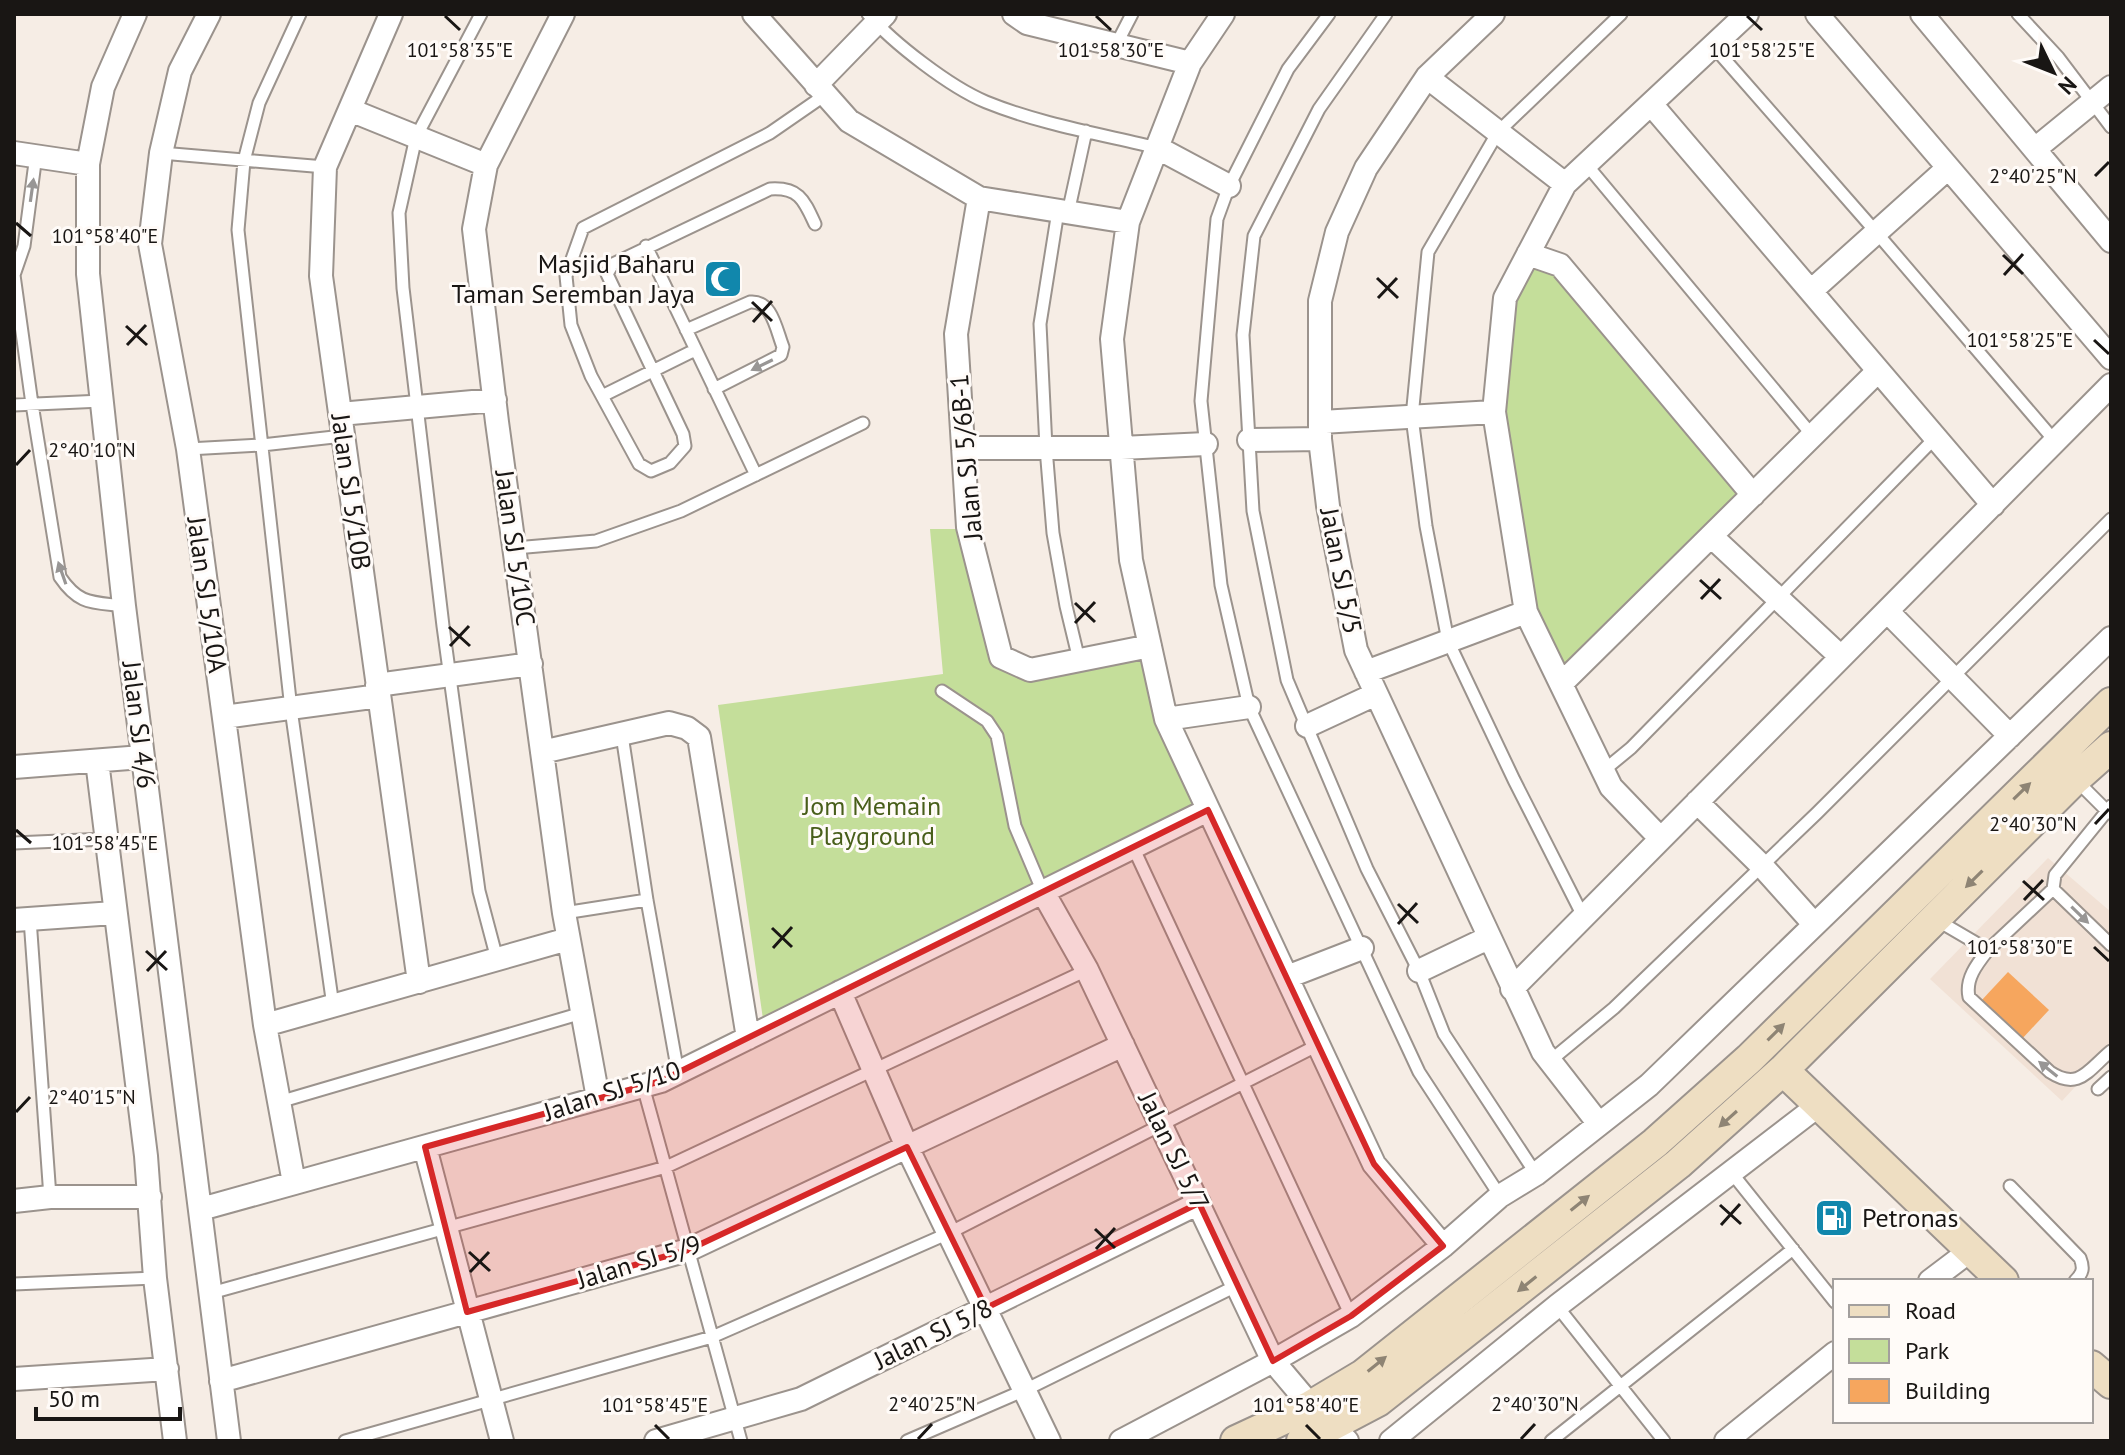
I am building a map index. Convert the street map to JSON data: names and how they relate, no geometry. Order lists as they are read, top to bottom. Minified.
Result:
{"streets":{"street":["Jalan SJ 5/6B-1","Jalan SJ 5/10B","Jalan SJ 5/10C","Jalan SJ 5/5","Jalan SJ 5/10A","Jalan SJ 4/6","Jalan SJ 5/10","Jalan SJ 5/7","Jalan SJ 5/9","Jalan SJ 5/8"]},"crossings":[["Jalan SJ 5/10C","Jalan SJ 5/10"],["Jalan SJ 5/10A","Jalan SJ 5/10"],["Jalan SJ 4/6","Jalan SJ 5/10"],["Jalan SJ 4/6","Jalan SJ 5/9"],["Jalan SJ 5/10","Jalan SJ 5/7"],["Jalan SJ 5/7","Jalan SJ 5/9"],["Jalan SJ 5/7","Jalan SJ 5/8"]],"parks":["Jom Memain Playground"],"places":{"mosque":["Masjid Baharu Taman Seremban Jaya"],"fuel station":["Petronas"]},"legend":["Road","Park","Building"],"scale_bar":"50 m","north":"bottom right","coordinates":["101°58'35\"E","101°58'30\"E","101°58'25\"E","2°40'25\"N","101°58'40\"E","2°40'10\"N","2°40'30\"N","101°58'45\"E","2°40'15\"N"]}
